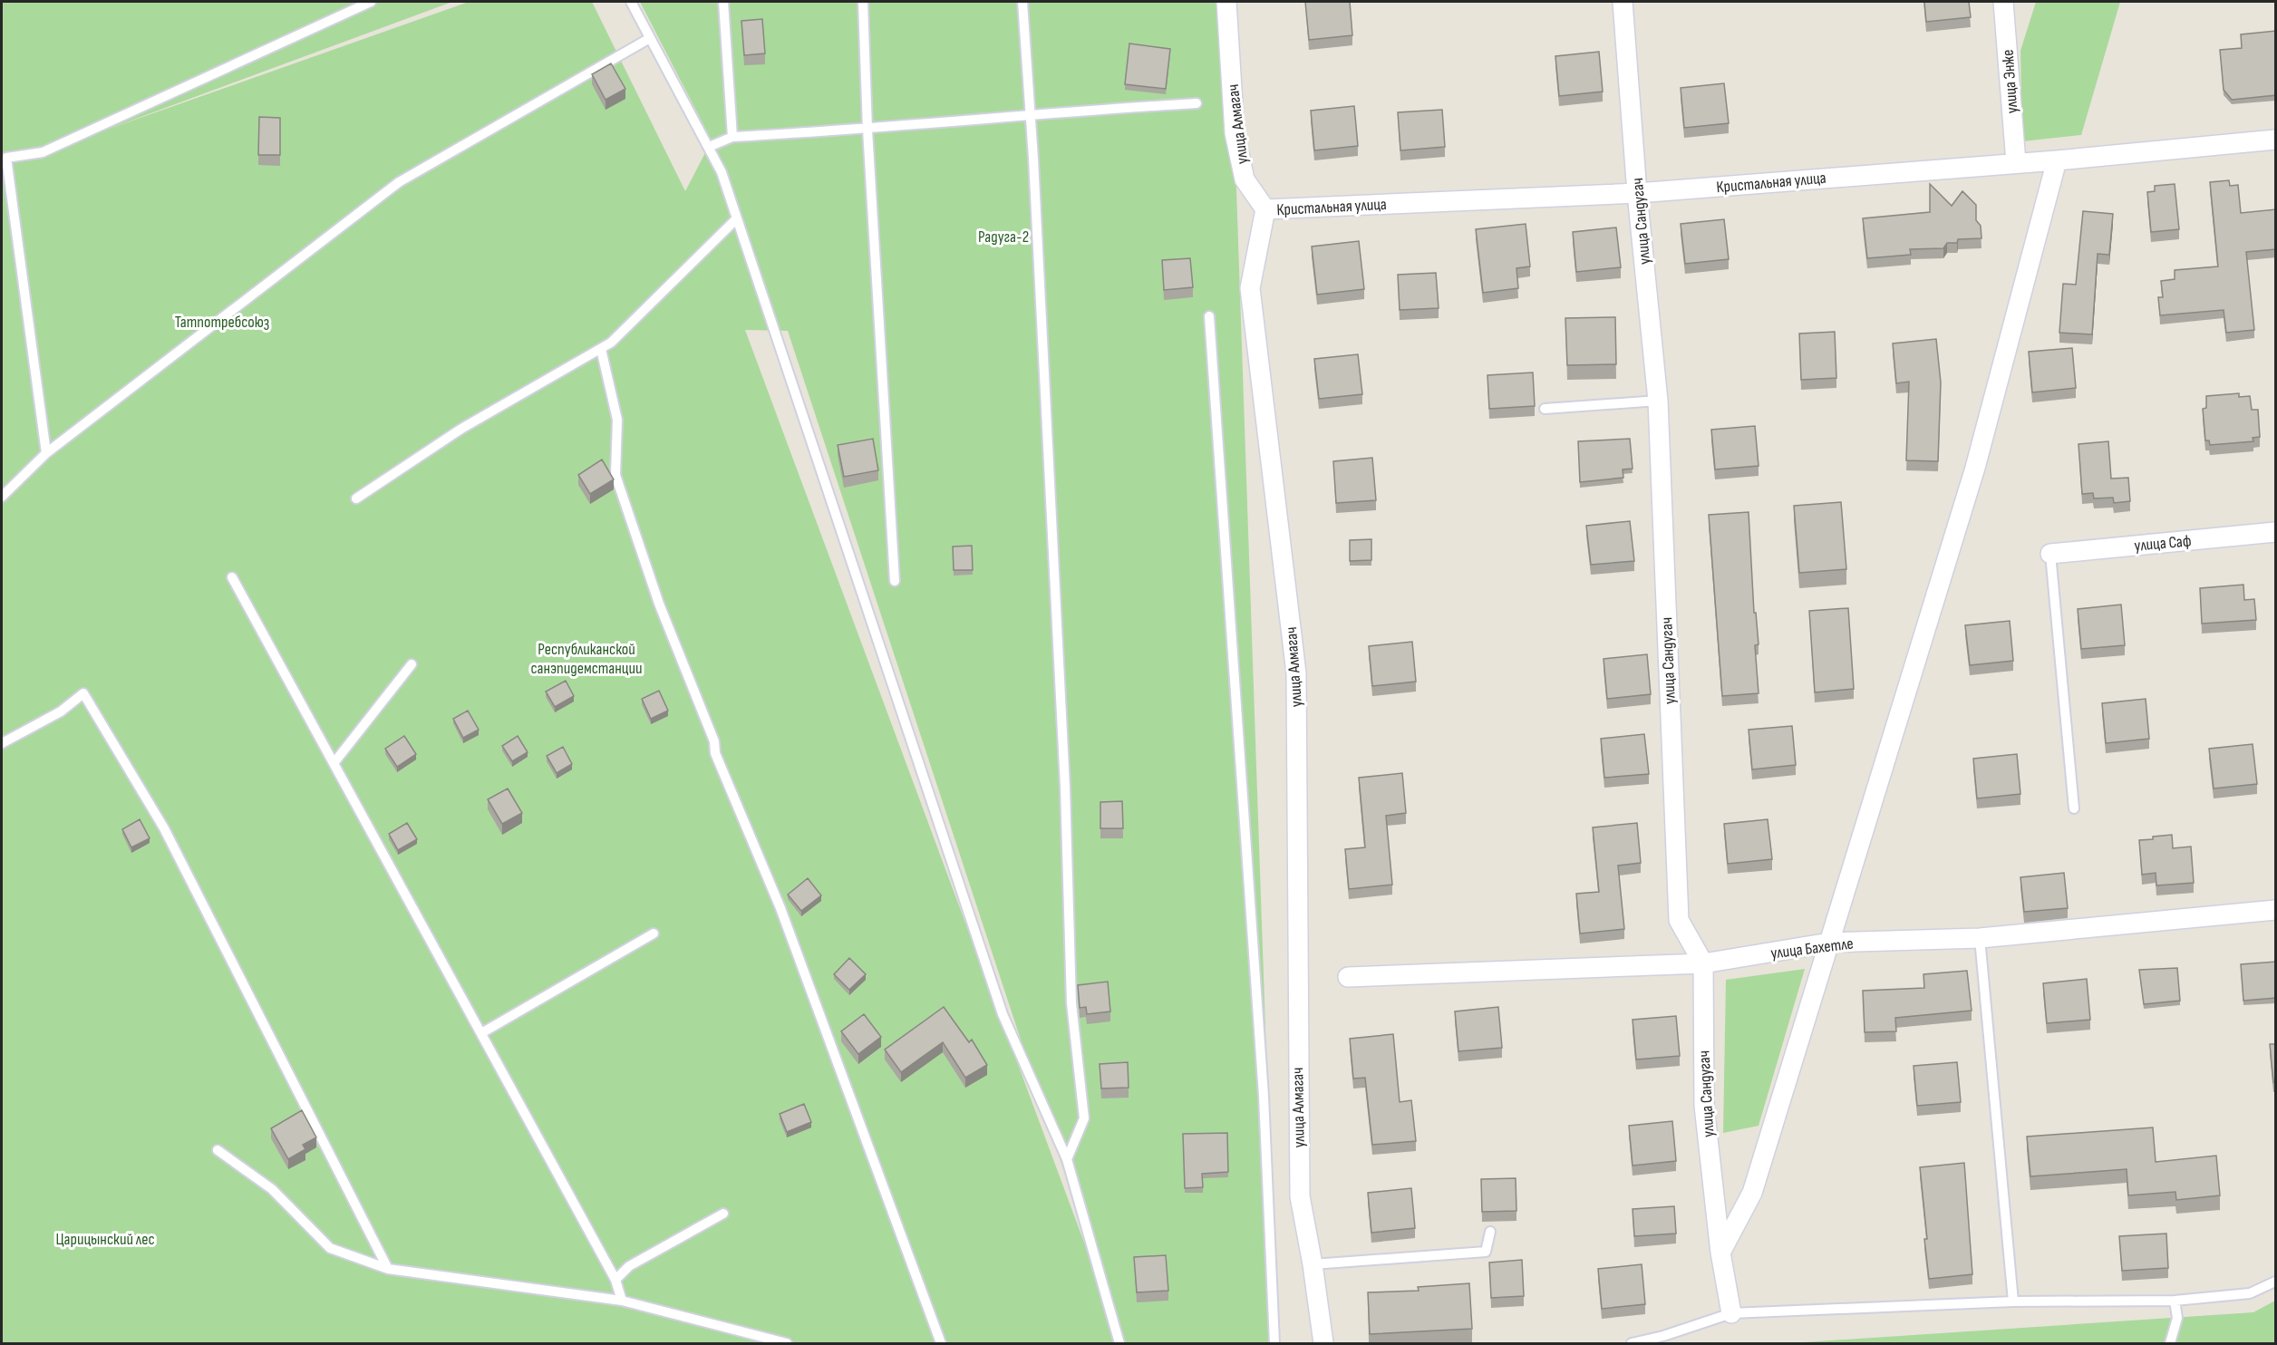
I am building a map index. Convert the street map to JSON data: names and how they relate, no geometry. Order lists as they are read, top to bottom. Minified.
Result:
{"streets":{"street":["улица Энже","улица Алмагач","Кристальная улица","улица Сандугач","улица Саф","улица Бахетле"]},"crossings":[["улица Энже","Кристальная улица"],["улица Алмагач","Кристальная улица"],["Кристальная улица","улица Сандугач"],["улица Сандугач","улица Бахетле"]],"parks":["Радуга-2","Татпотребсоюз","Республиканской санэпидемстанции","Царицынский лес"]}
